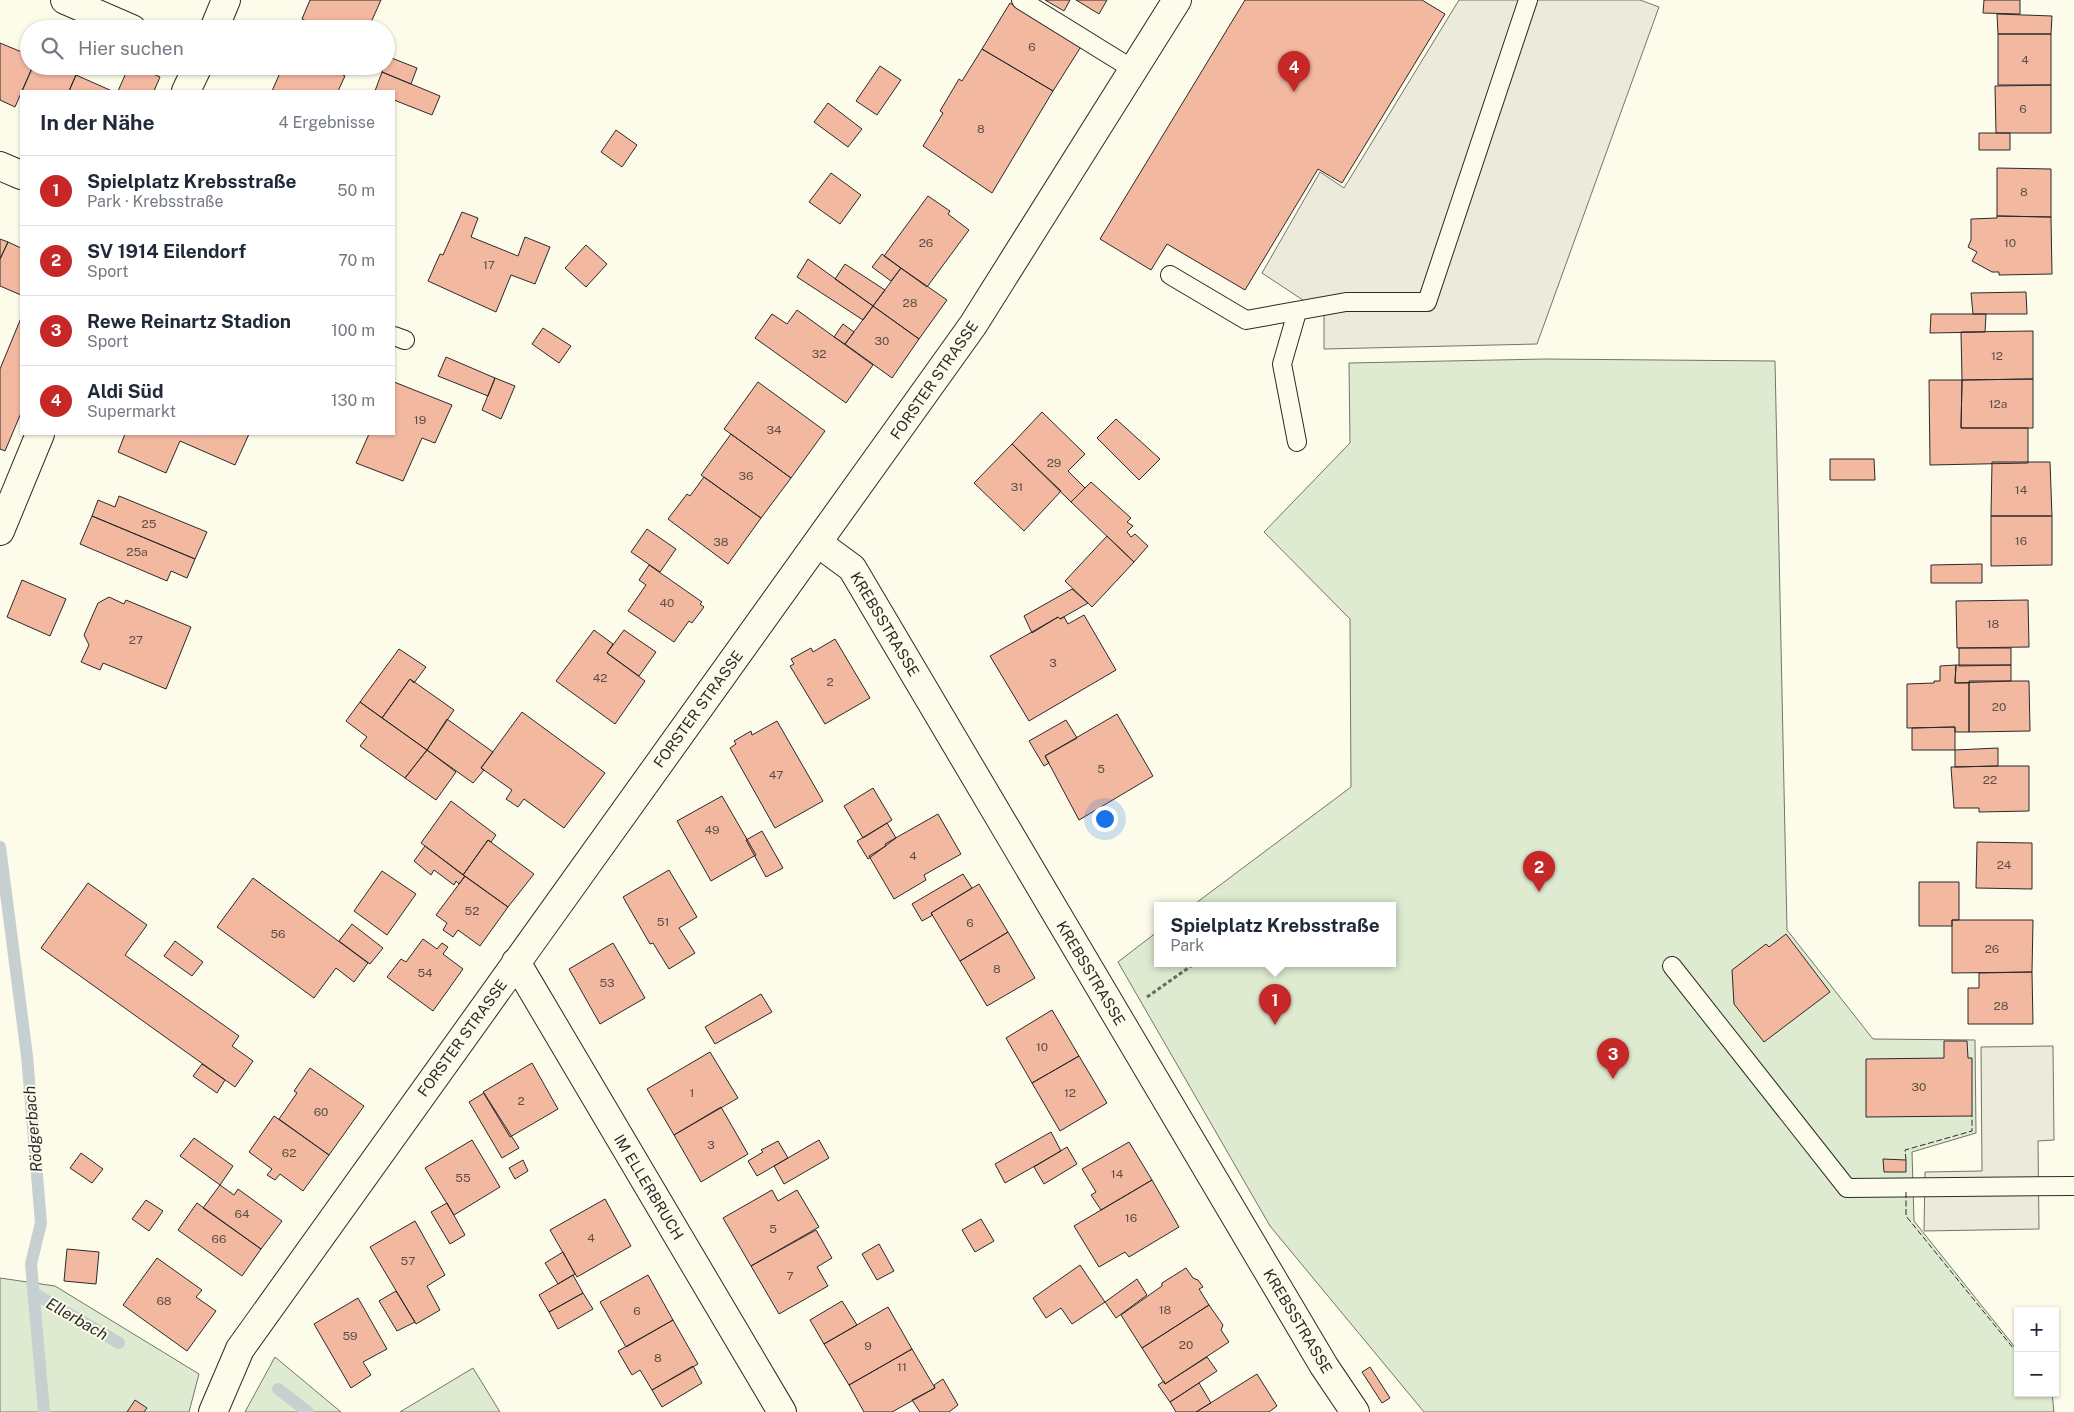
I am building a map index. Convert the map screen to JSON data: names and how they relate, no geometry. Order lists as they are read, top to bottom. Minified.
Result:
{"streets":{"street":["FORSTER STRASSE","KREBSSTRASSE","IM ELLERBRUCH"]},"crossings":[["FORSTER STRASSE","KREBSSTRASSE"],["FORSTER STRASSE","IM ELLERBRUCH"]],"water":["Rödgerbach","Ellerbach"],"house_numbers":["6","4","6","8","8","26","10","17","28","30","32","12","12a","19","34","29","36","31","14","25","16","38","25a","40","18","27","3","42","2","20","5","47","22","49","4","24","52","51","6","56","26","8","54","53","28","10","30","1","12","2","60","3","62","14","55","64","16","5","4","66","57","7","68","18","6","59","20","9","8","11"],"page":{"search":"Hier suchen","pins":["4","2","1","3"],"heading":["In der Nähe","4 Ergebnisse"],"list":[{"mark":"1","name":"Spielplatz Krebsstraße","note":"Park · Krebsstraße","value":"50 m"},{"mark":"2","name":"SV 1914 Eilendorf","note":"Sport","value":"70 m"},{"mark":"3","name":"Rewe Reinartz Stadion","note":"Sport","value":"100 m"},{"mark":"4","name":"Aldi Süd","note":"Supermarkt","value":"130 m"}],"popup":["Spielplatz Krebsstraße","Park"],"map_buttons":["+","−"]}}
